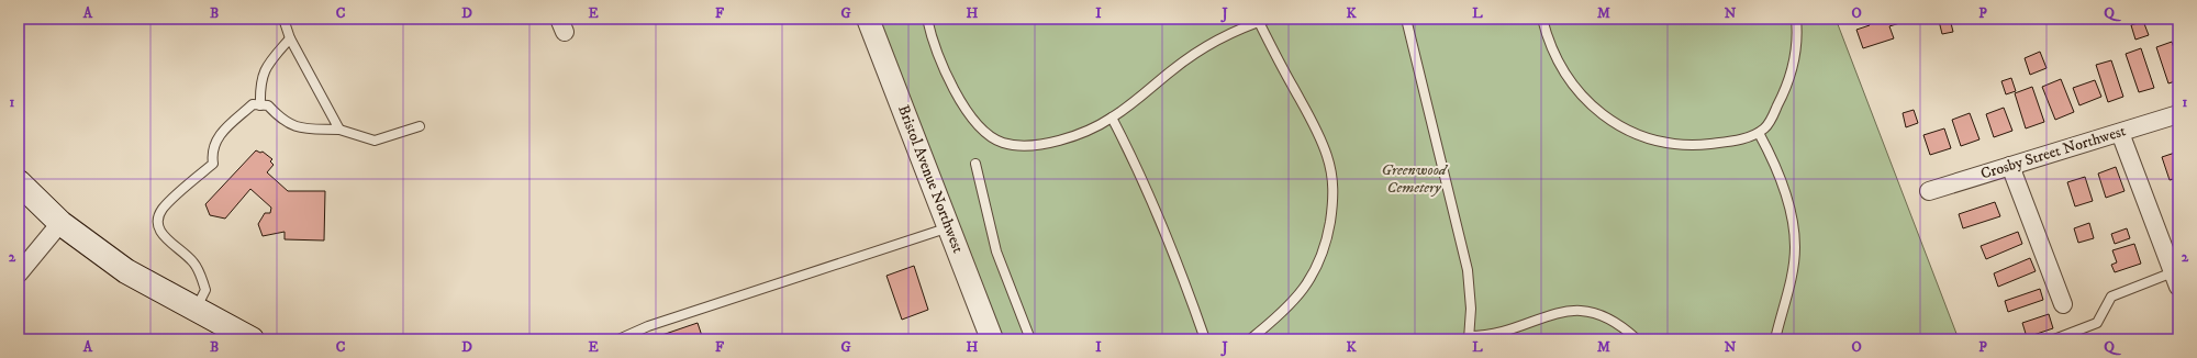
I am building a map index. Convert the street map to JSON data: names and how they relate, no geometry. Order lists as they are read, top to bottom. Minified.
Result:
{"streets":{"street":["Crosby Street Northwest","Bristol Avenue Northwest"]},"parks":["Greenwood Cemetery"],"grid":{"columns":["A","B","C","D","E","F","G","H","I","J","K","L","M","N","O","P","Q"],"rows":["1","2"]}}
